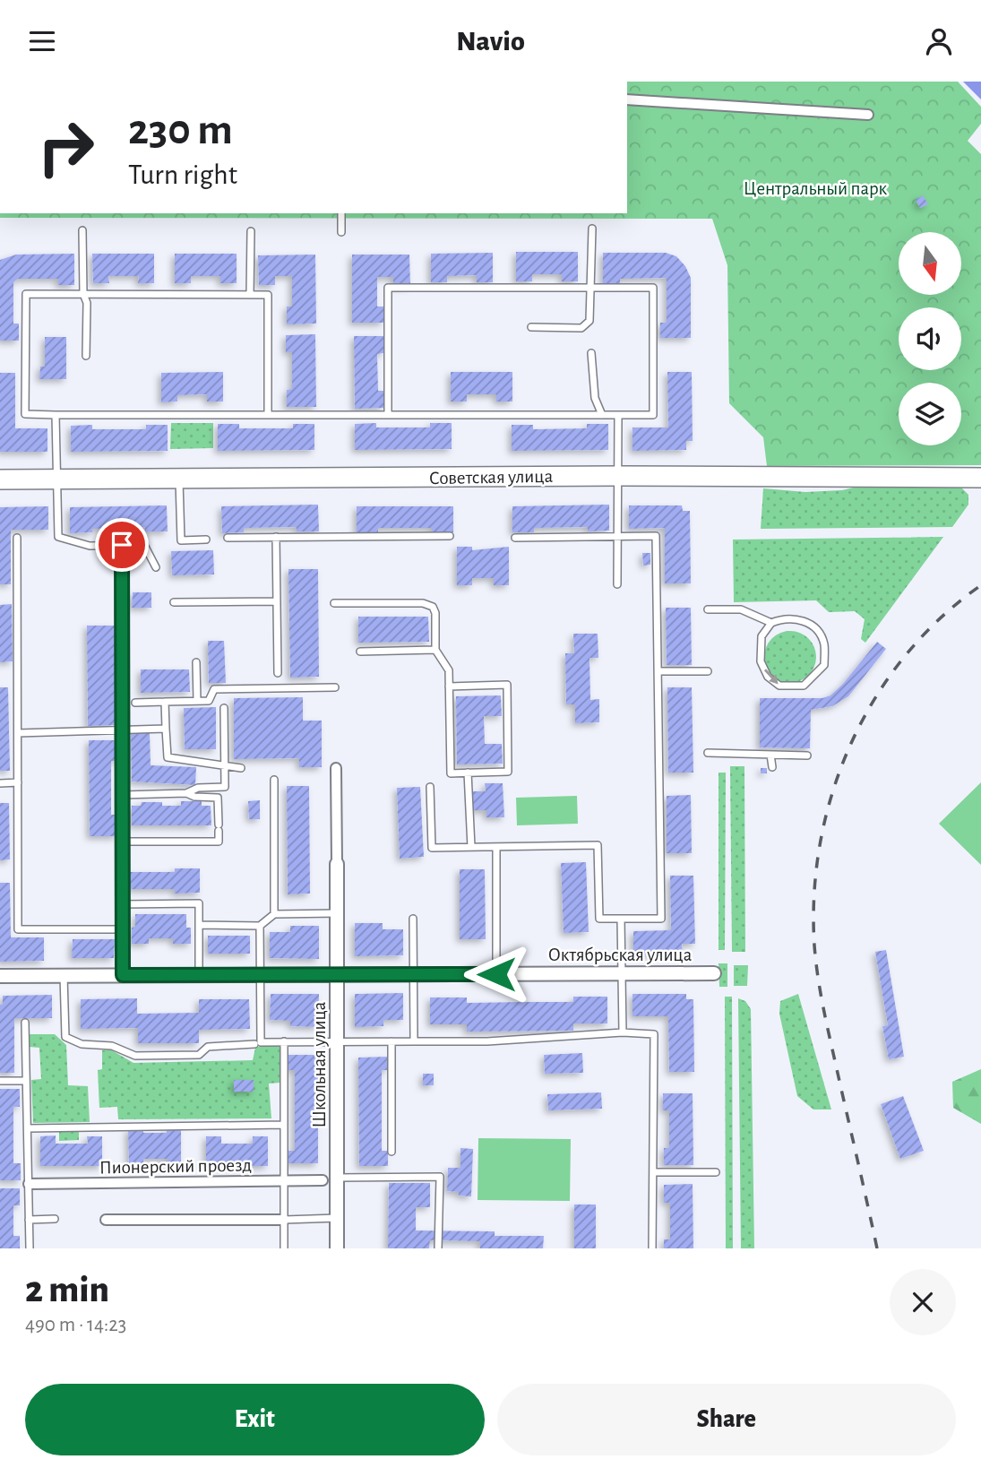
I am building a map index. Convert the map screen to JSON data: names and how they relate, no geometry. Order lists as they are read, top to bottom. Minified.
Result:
{"streets":{"main road":["Советская улица"],"street":["Октябрьская улица","Школьная улица","Пионерский проезд"]},"crossings":[["Октябрьская улица","Школьная улица"]],"parks":["Центральный парк"],"north":"bottom","page":{"header":"Navio","turn":["230 m","Turn right"],"heading":["2 min","490 m · 14:23"],"buttons":["Exit","Share"]}}
